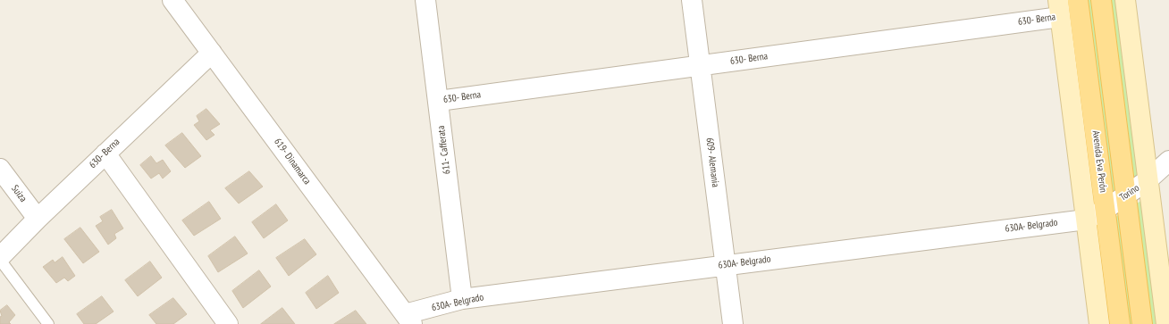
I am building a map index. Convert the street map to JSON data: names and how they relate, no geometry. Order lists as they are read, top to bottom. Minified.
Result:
{"streets":{"main road":["Avenida Eva Perón"],"street":["630- Berna","611- Cafferata","619- Dinamarca","609- Alemania","Torino","Suiza","630A- Belgrado"]},"crossings":[["630- Berna","611- Cafferata"],["630- Berna","619- Dinamarca"],["630- Berna","Avenida Eva Perón"],["630- Berna","609- Alemania"],["630- Berna","Suiza"],["611- Cafferata","630A- Belgrado"],["619- Dinamarca","630A- Belgrado"],["Avenida Eva Perón","Torino"],["Avenida Eva Perón","630A- Belgrado"],["609- Alemania","630A- Belgrado"],["Torino","630A- Belgrado"]]}
